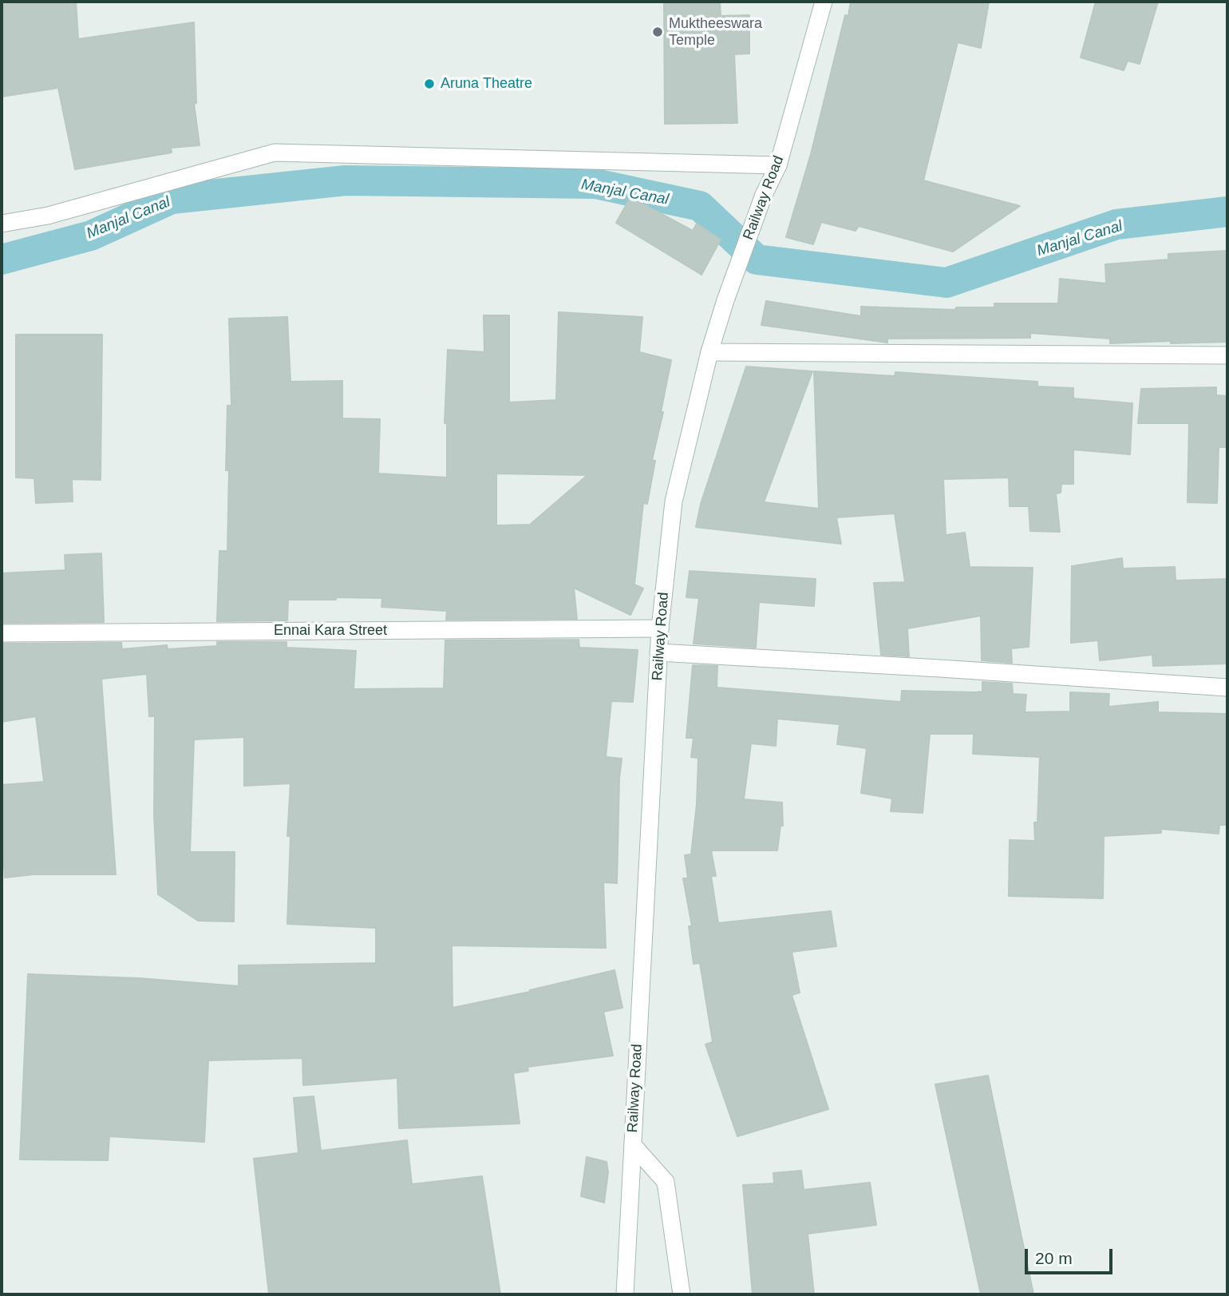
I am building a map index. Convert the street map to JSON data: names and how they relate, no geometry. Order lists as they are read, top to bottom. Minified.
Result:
{"streets":{"street":["Railway Road","Ennai Kara Street"]},"crossings":[["Railway Road","Ennai Kara Street"]],"water":["Manjal Canal"],"places":["Muktheeswara Temple","Aruna Theatre"],"scale_bar":"20 m"}
